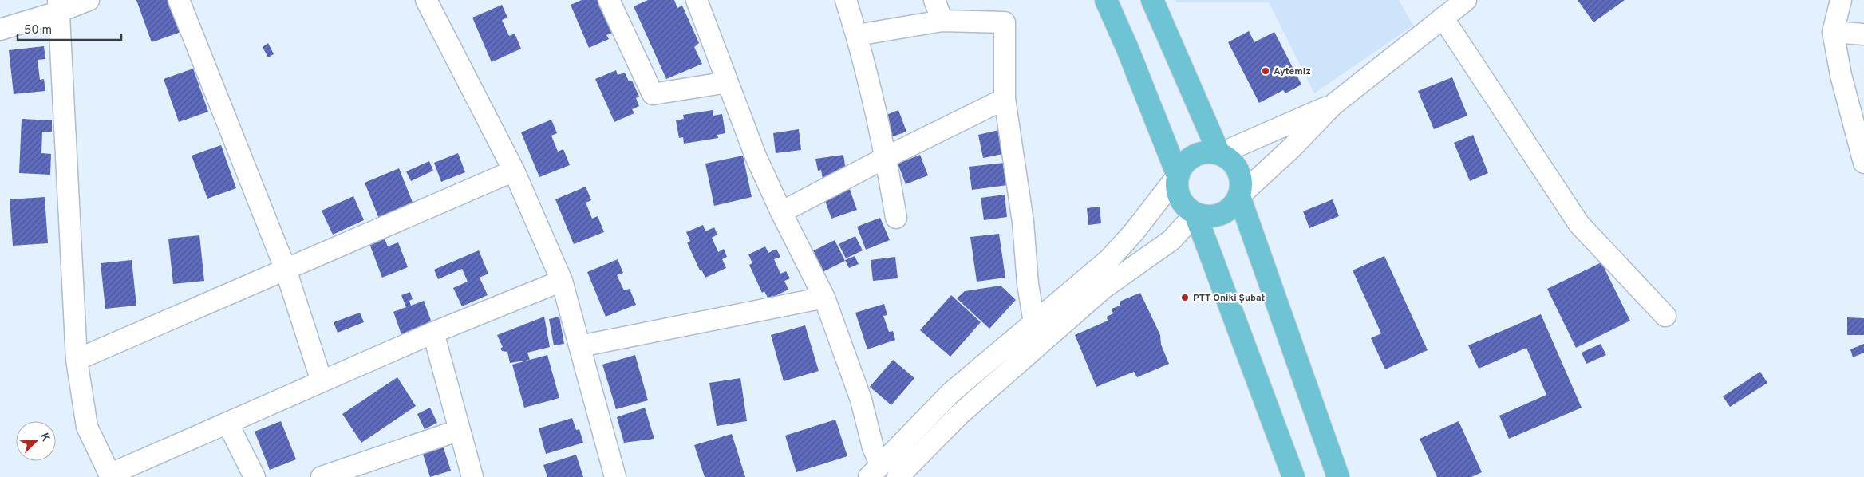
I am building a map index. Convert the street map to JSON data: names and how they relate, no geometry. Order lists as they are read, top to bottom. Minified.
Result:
{"places":["Aytemiz","PTT Oniki Şubat"],"scale_bar":"50 m","north":"top right"}
